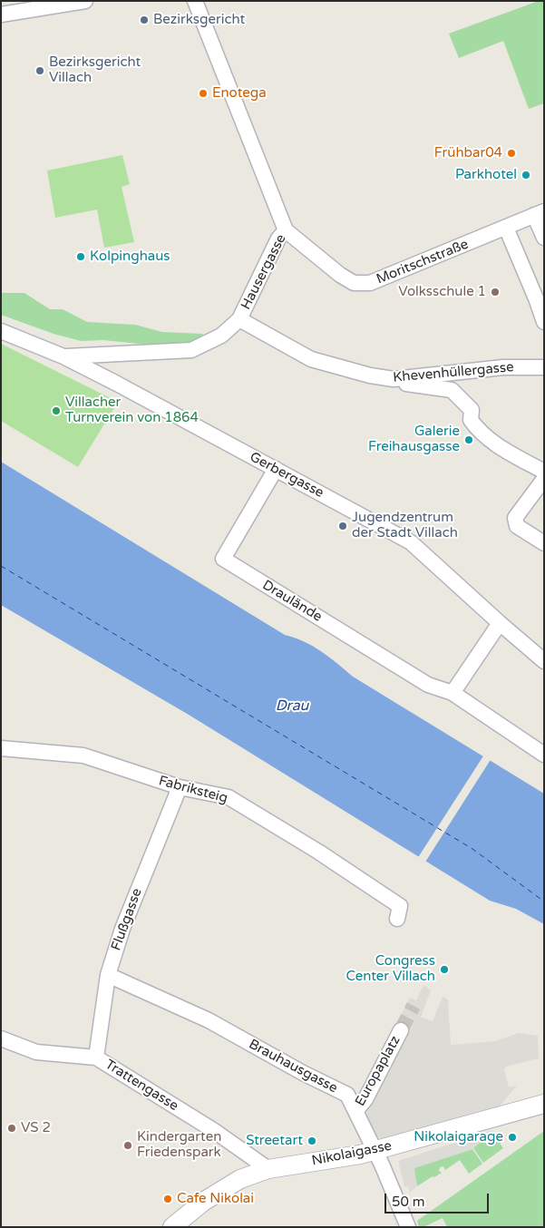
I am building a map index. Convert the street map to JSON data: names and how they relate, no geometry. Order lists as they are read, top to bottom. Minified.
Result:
{"streets":{"street":["Moritschstraße","Hausergasse","Khevenhüllergasse","Gerbergasse","Draulände","Fabriksteig","Flußgasse","Brauhausgasse","Europaplatz","Trattengasse","Nikolaigasse"]},"crossings":[["Moritschstraße","Hausergasse"],["Hausergasse","Khevenhüllergasse"],["Hausergasse","Gerbergasse"],["Gerbergasse","Draulände"],["Fabriksteig","Flußgasse"],["Flußgasse","Brauhausgasse"],["Flußgasse","Trattengasse"],["Brauhausgasse","Europaplatz"],["Brauhausgasse","Nikolaigasse"],["Trattengasse","Nikolaigasse"]],"water":["Drau"],"places":["Bezirksgericht","Bezirksgericht Villach","Enotega","Frühbar04","Parkhotel","Kolpinghaus","Volksschule 1","Villacher Turnverein von 1864","Galerie Freihausgasse","Jugendzentrum der Stadt Villach","Congress Center Villach","VS 2","Nikolaigarage","Streetart","Kindergarten Friedenspark","Cafe Nikolai"],"scale_bar":"50 m"}
